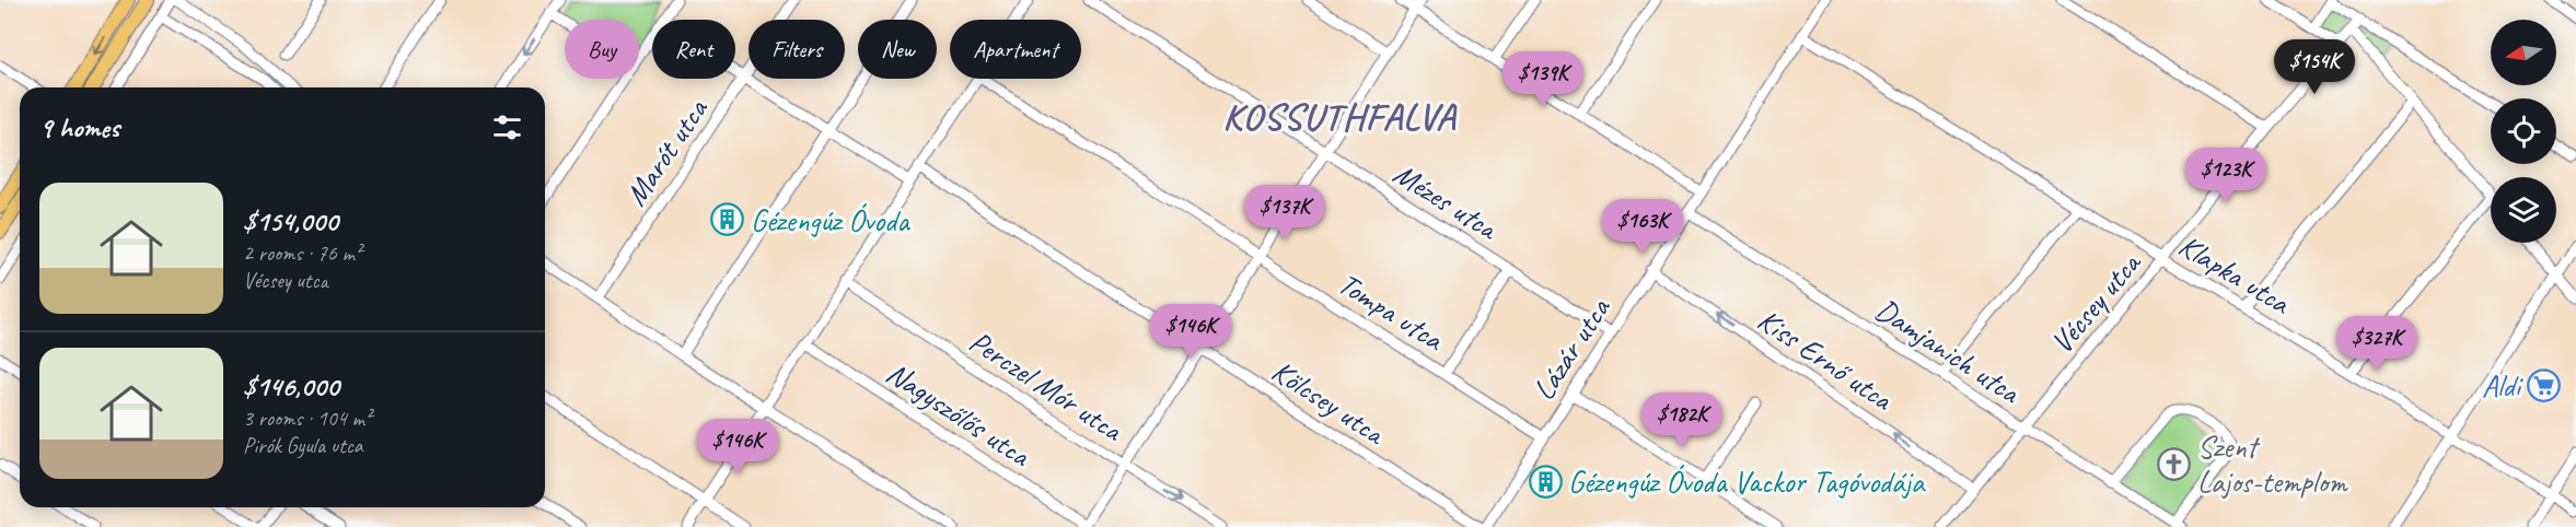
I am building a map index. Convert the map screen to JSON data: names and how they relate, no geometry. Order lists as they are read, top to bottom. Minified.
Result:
{"streets":{"street":["Marót utca","Mézes utca","Klapka utca","Vécsey utca","Tompa utca","Lázár utca","Damjanich utca","Kiss Ernő utca","Perczel Mór utca","Kölcsey utca","Nagyszőlős utca"]},"crossings":[["Mézes utca","Lázár utca"],["Klapka utca","Vécsey utca"],["Klapka utca","Lázár utca"],["Vécsey utca","Damjanich utca"],["Vécsey utca","Kiss Ernő utca"],["Tompa utca","Lázár utca"],["Lázár utca","Damjanich utca"],["Lázár utca","Kiss Ernő utca"]],"one_way":["Kiss Ernő utca"],"districts":["KOSSUTHFALVA"],"places":{"building":["Gézengúz Óvoda","Gézengúz Óvoda Vackor Tagóvodája"],"supermarket":["Aldi"],"church":["Szent Lajos-templom"]},"north":"left","page":{"chip":["Buy","Rent","Filters","New","Apartment"],"price":["$154K","$139K","$123K","$137K","$163K","$146K","$327K","$182K","$146K"],"heading":"9 homes","list":[{"name":"$154,000","note":"2 rooms · 76 m² · Vécsey utca"},{"name":"$146,000","note":"3 rooms · 104 m² · Pirók Gyula utca"}]}}
